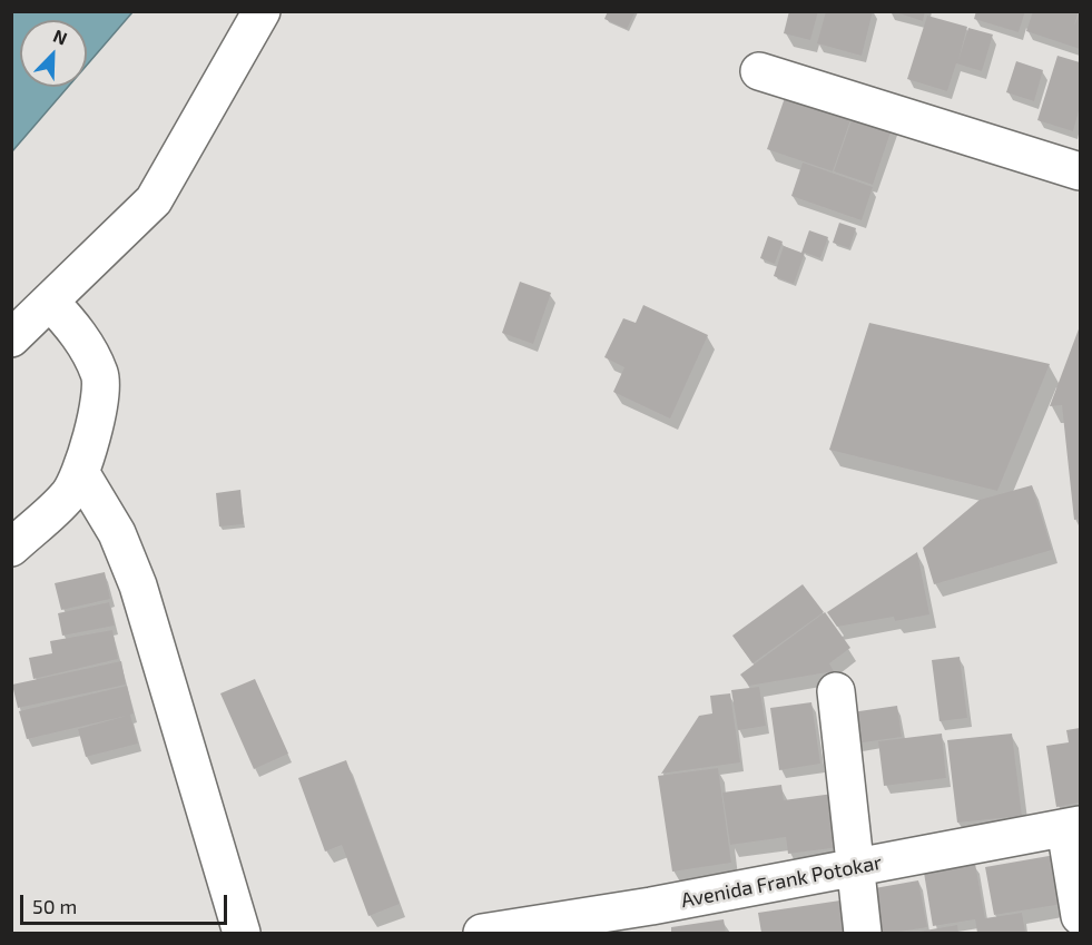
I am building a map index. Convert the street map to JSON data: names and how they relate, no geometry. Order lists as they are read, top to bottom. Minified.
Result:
{"streets":{"street":["Avenida Frank Potokar"]},"scale_bar":"50 m","north":"top right"}
